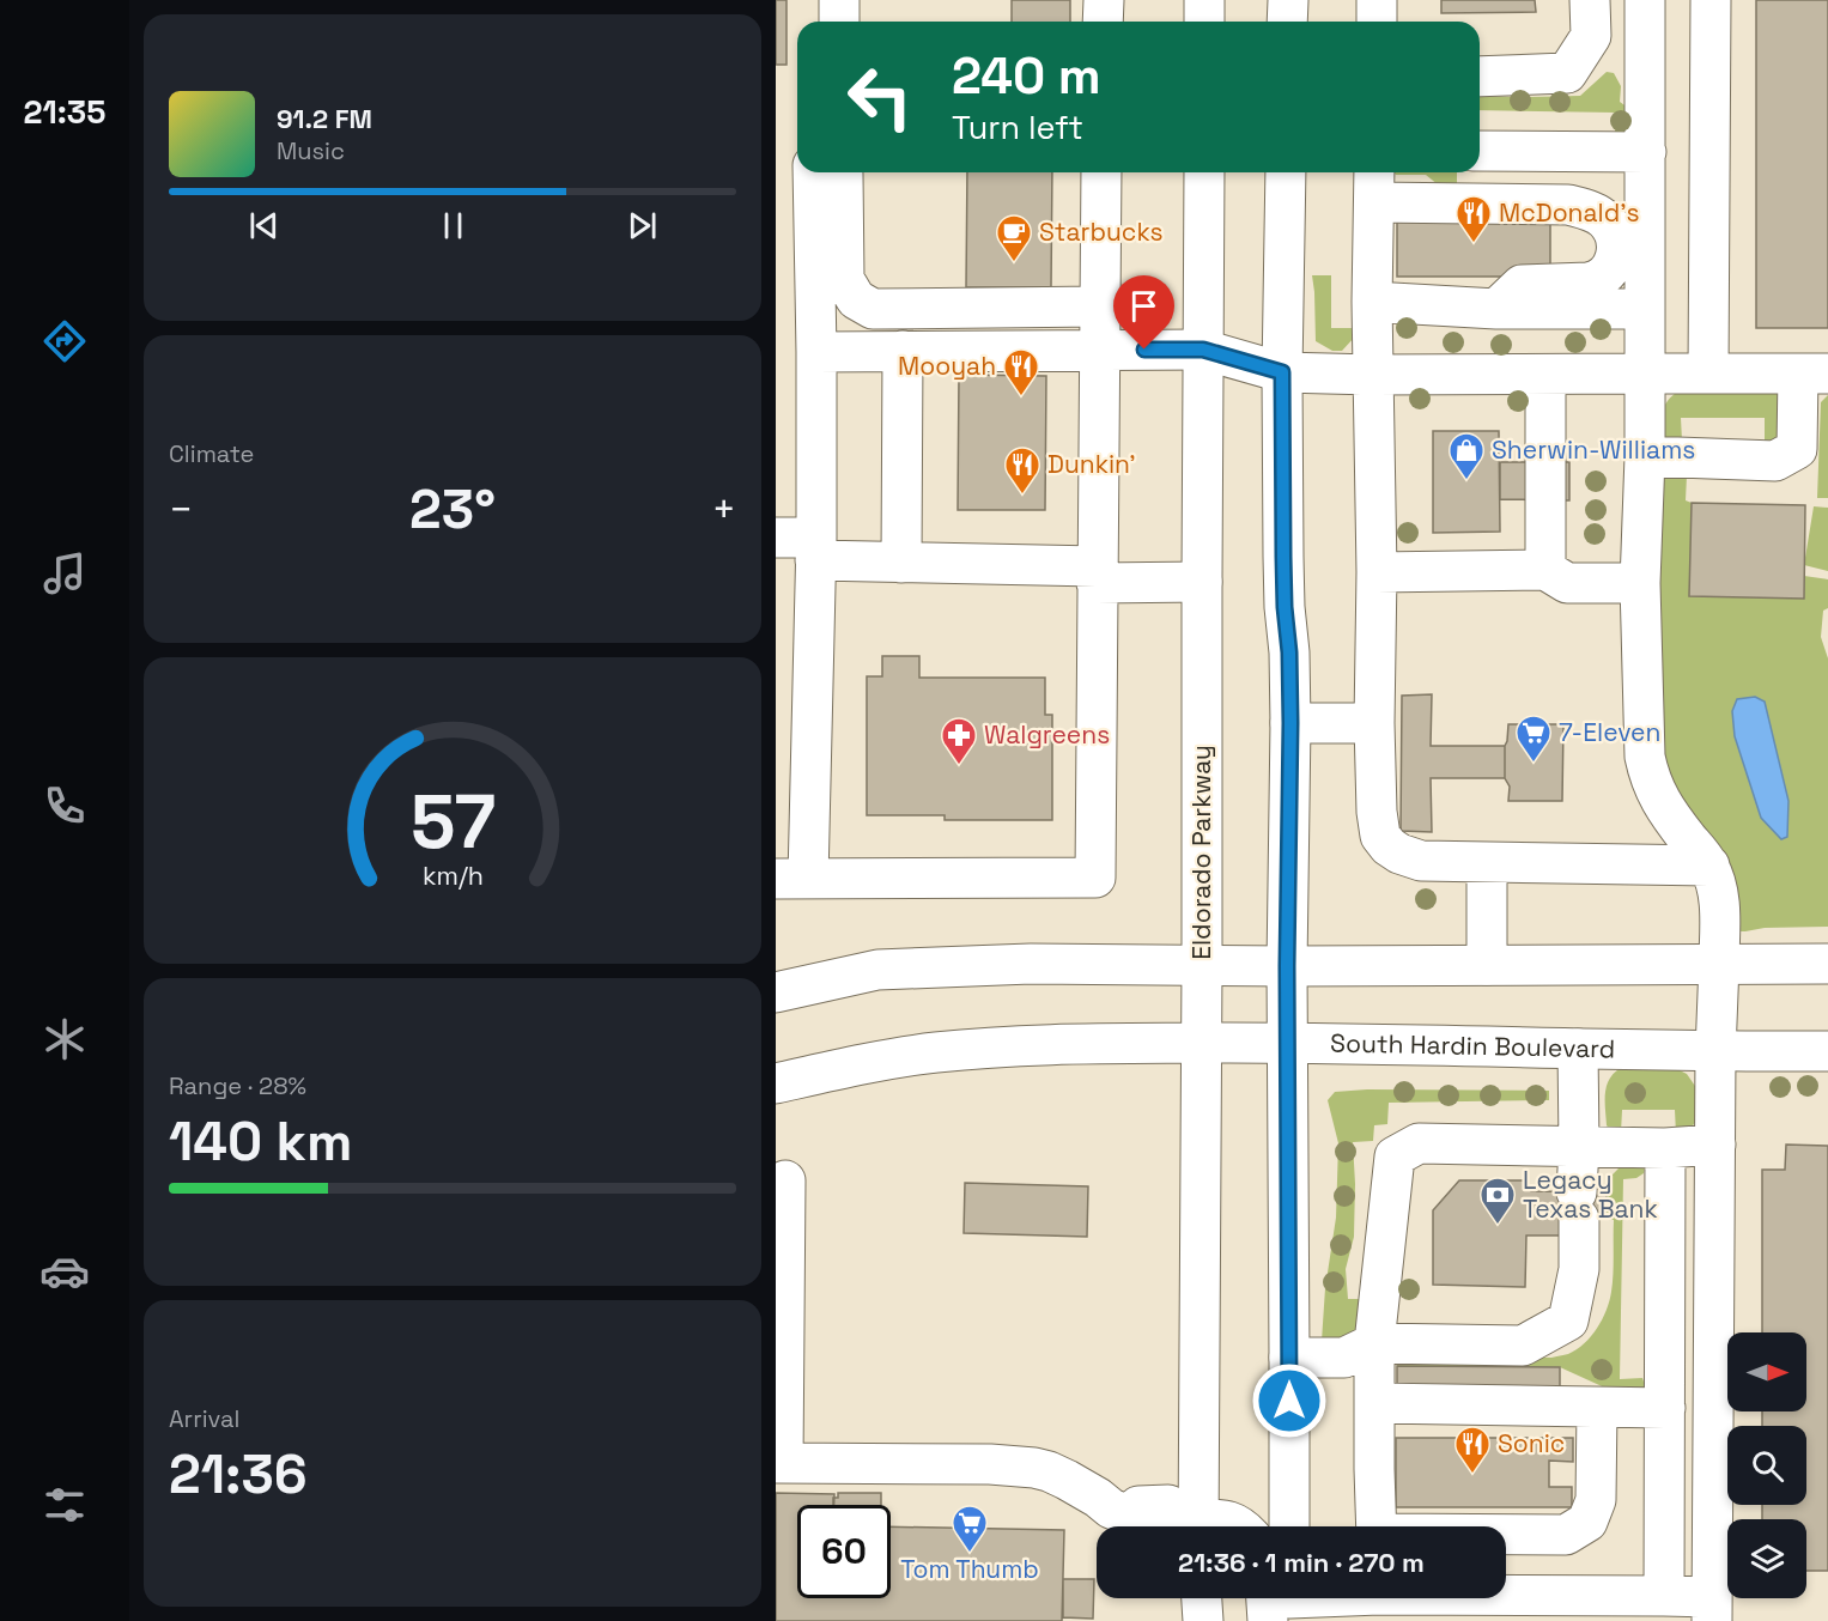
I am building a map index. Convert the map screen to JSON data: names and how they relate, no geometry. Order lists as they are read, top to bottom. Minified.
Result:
{"streets":{"main road":["Eldorado Parkway","South Hardin Boulevard"]},"crossings":[["Eldorado Parkway","South Hardin Boulevard"]],"places":{"restaurant":["McDonald's","Mooyah","Dunkin'","Sonic"],"cafe":["Starbucks"],"shop":["Sherwin-Williams"],"supermarket":["7-Eleven","Tom Thumb"],"pharmacy":["Walgreens"],"bank":["Legacy Texas Bank"]},"north":"right","page":{"tabs":"21:35","turn":["240 m","Turn left"],"song":["91.2 FM","Music"],"tile":["Climate",["Range · 28%","140 km"],["Arrival","21:36"]],"heat":["−","23°","+"],"limit":"60","trip":"21:36 · 1 min · 270 m","gauge":["57","km/h"]}}
